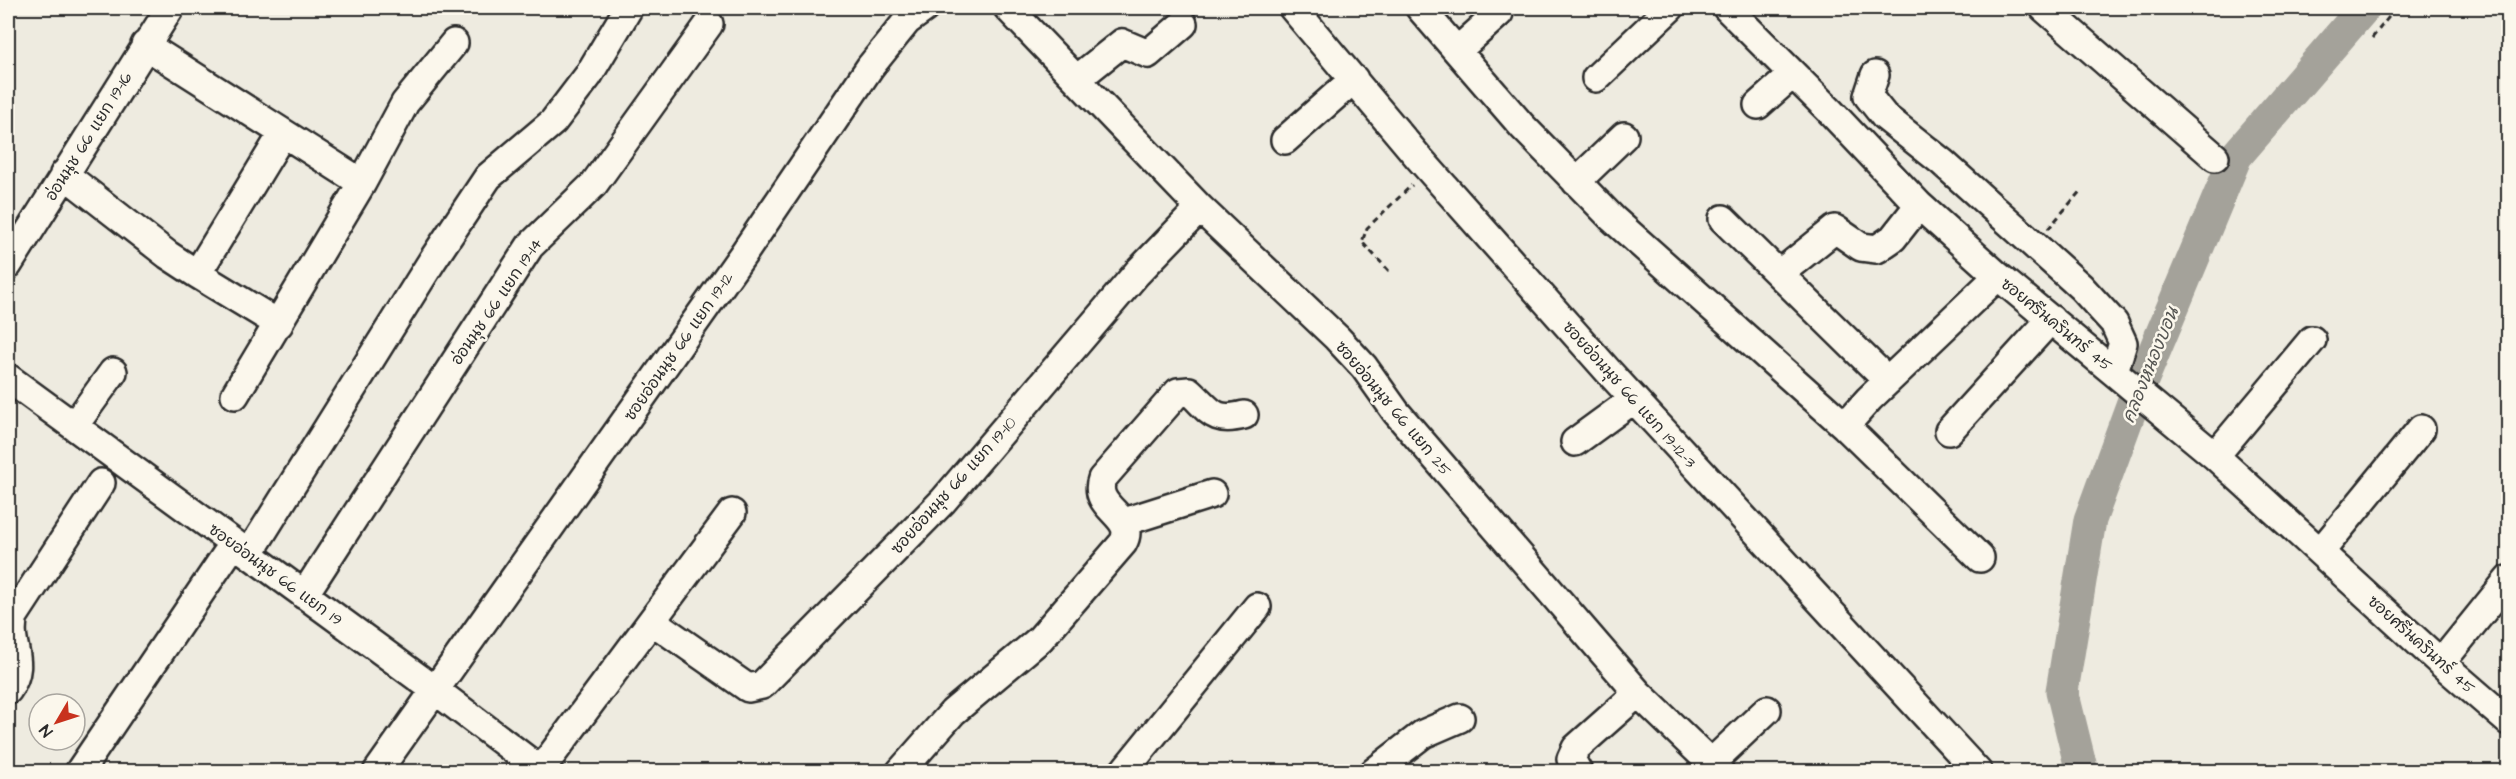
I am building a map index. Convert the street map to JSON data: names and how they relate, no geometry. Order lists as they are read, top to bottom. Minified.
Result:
{"streets":{"street":["อ่อนนุช 66 แยก 19-16","อ่อนนุช 66 แยก 19-14","ซอยศรีนครินทร์ 45","ซอยอ่อนนุช 66 แยก 19-12","ซอยอ่อนนุช 66 แยก 19-12-3","ซอยอ่อนนุช 66 แยก 25","ซอยอ่อนนุช 66 แยก 19-10","ซอยอ่อนนุช 66 แยก 19"]},"crossings":[["อ่อนนุช 66 แยก 19-14","ซอยอ่อนนุช 66 แยก 19"],["ซอยอ่อนนุช 66 แยก 19-12","ซอยอ่อนนุช 66 แยก 19"],["ซอยอ่อนนุช 66 แยก 25","ซอยอ่อนนุช 66 แยก 19-10"]],"water":["คลองหนองบอน"],"north":"bottom left"}
